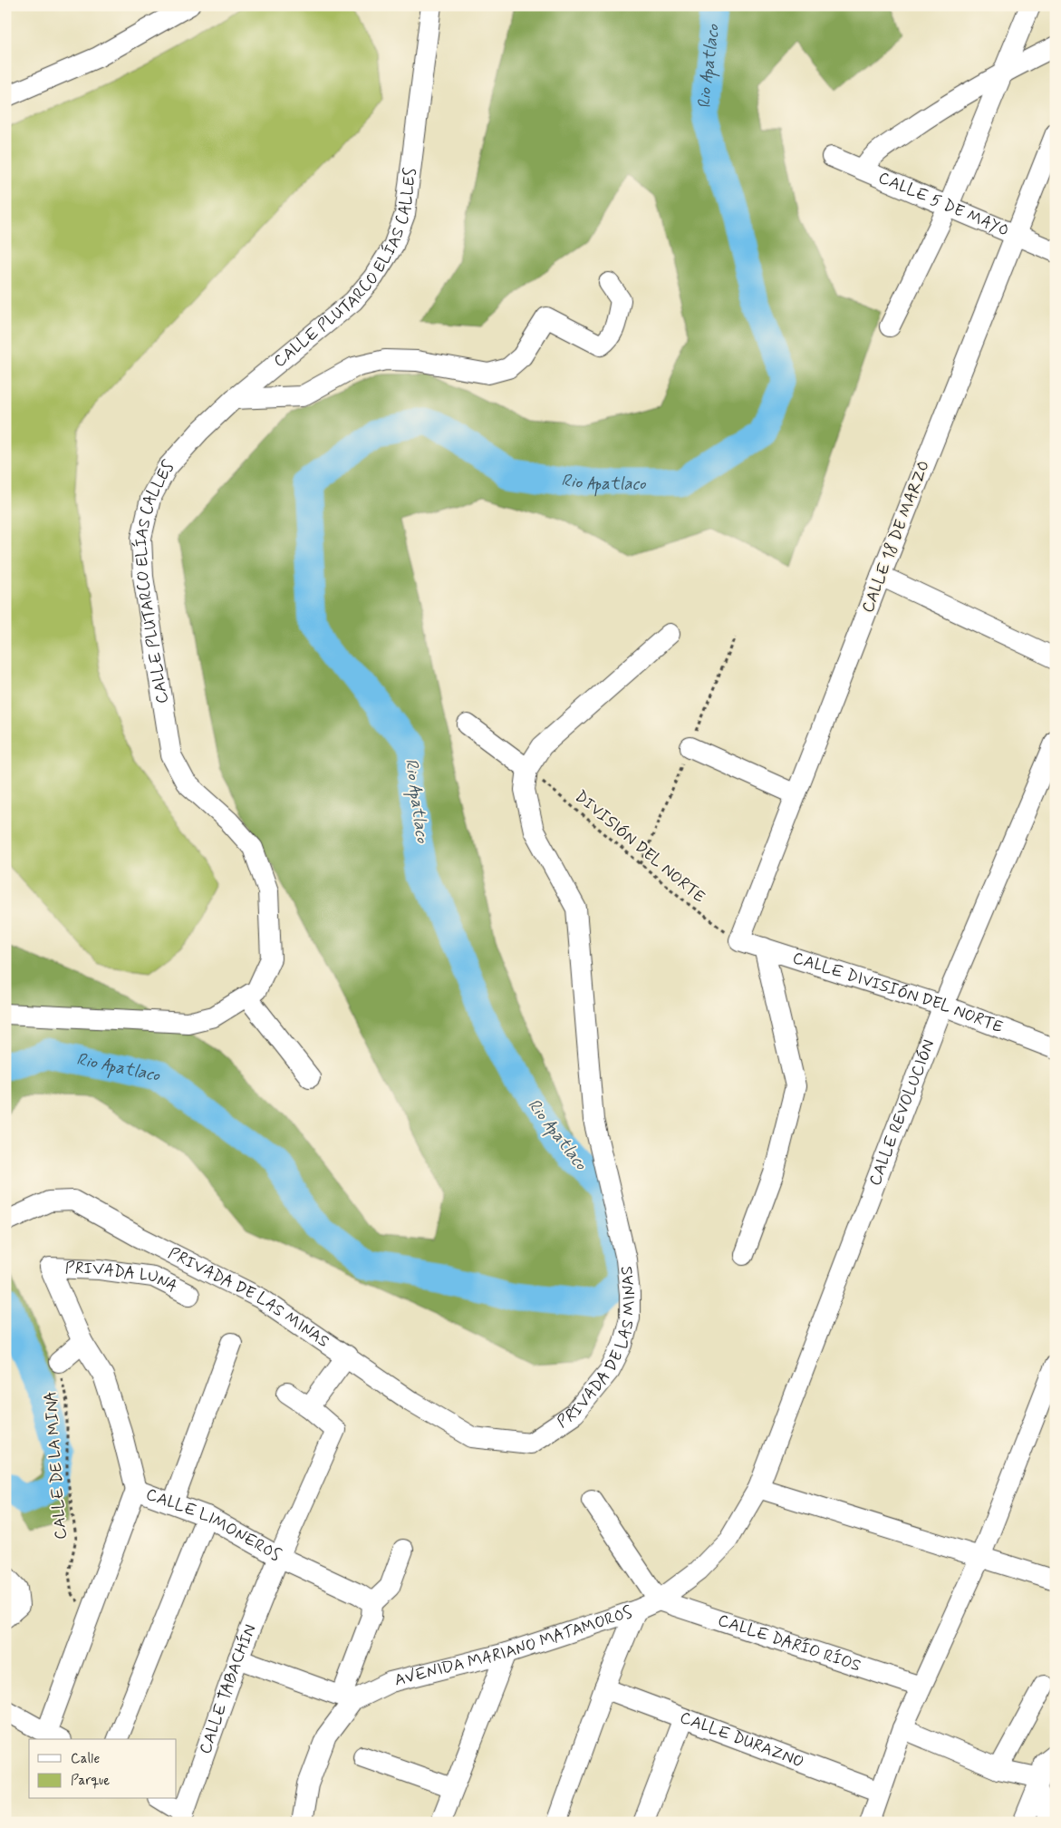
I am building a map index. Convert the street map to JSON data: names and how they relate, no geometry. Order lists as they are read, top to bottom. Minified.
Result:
{"streets":{"street":["CALLE 5 DE MAYO","CALLE PLUTARCO ELÍAS CALLES","CALLE 18 DE MARZO","CALLE DIVISIÓN DEL NORTE","CALLE REVOLUCIÓN","PRIVADA LUNA","PRIVADA DE LAS MINAS","CALLE LIMONEROS","CALLE DARÍO RÍOS","AVENIDA MARIANO MATAMOROS","CALLE TABACHÍN","CALLE DURAZNO"],"path":["DIVISIÓN DEL NORTE","CALLE DE LA MINA"]},"crossings":[["CALLE 5 DE MAYO","CALLE 18 DE MARZO"],["CALLE 18 DE MARZO","DIVISIÓN DEL NORTE"],["CALLE 18 DE MARZO","CALLE DIVISIÓN DEL NORTE"],["DIVISIÓN DEL NORTE","CALLE DIVISIÓN DEL NORTE"],["DIVISIÓN DEL NORTE","PRIVADA DE LAS MINAS"],["CALLE DIVISIÓN DEL NORTE","CALLE REVOLUCIÓN"],["CALLE REVOLUCIÓN","AVENIDA MARIANO MATAMOROS"],["PRIVADA LUNA","CALLE LIMONEROS"],["CALLE LIMONEROS","CALLE TABACHÍN"],["CALLE DARÍO RÍOS","AVENIDA MARIANO MATAMOROS"]],"water":["Rio Apatlaco"],"legend":["Calle","Parque"]}
